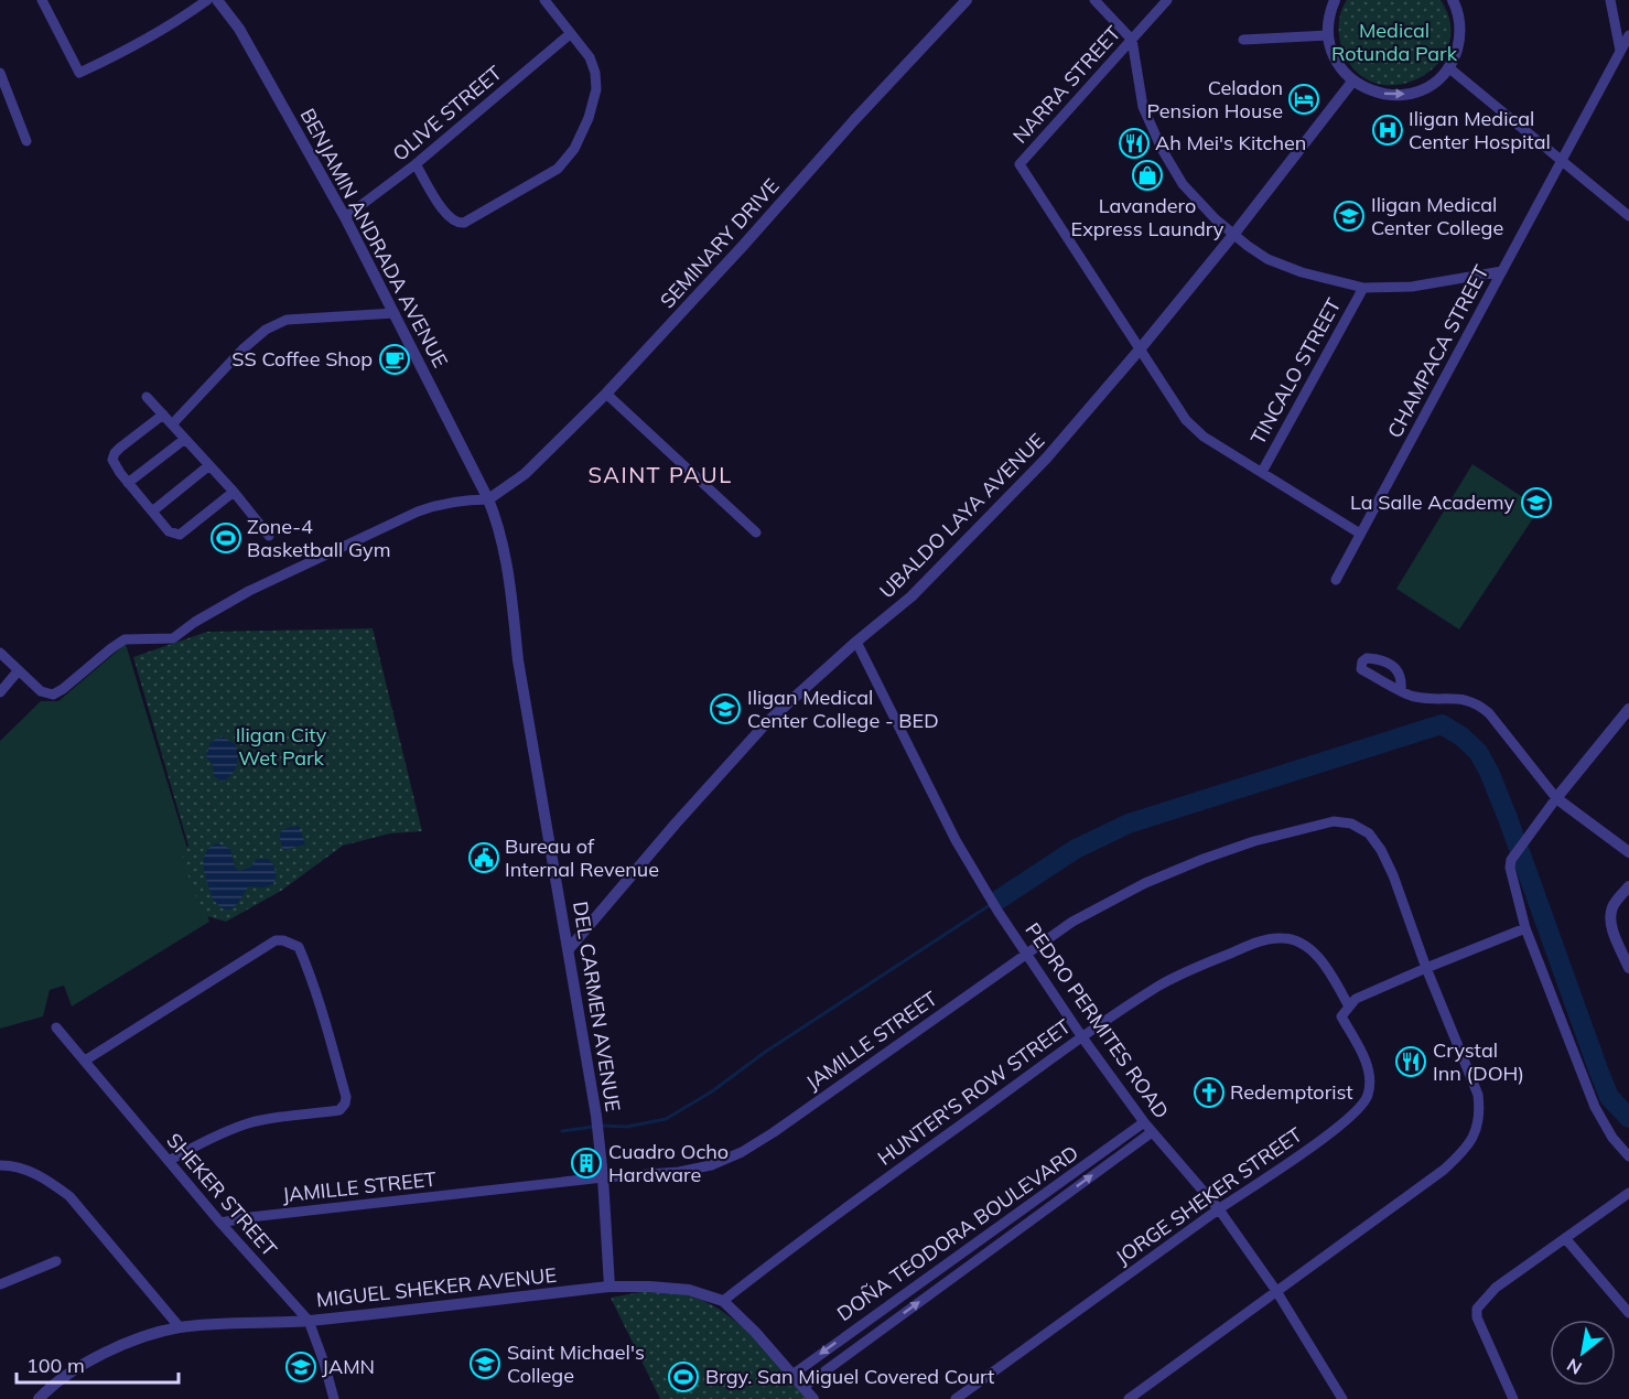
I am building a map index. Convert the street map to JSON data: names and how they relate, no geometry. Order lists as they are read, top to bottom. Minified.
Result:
{"streets":{"street":["NARRA STREET","OLIVE STREET","BENJAMIN ANDRADA AVENUE","SEMINARY DRIVE","CHAMPACA STREET","TINCALO STREET","UBALDO LAYA AVENUE","DEL CARMEN AVENUE","PEDRO PERMITES ROAD","JAMILLE STREET","HUNTER'S ROW STREET","SHEKER STREET","JORGE SHEKER STREET","DOÑA TEODORA BOULEVARD","MIGUEL SHEKER AVENUE"]},"crossings":[["NARRA STREET","UBALDO LAYA AVENUE"],["OLIVE STREET","BENJAMIN ANDRADA AVENUE"],["BENJAMIN ANDRADA AVENUE","SEMINARY DRIVE"],["BENJAMIN ANDRADA AVENUE","DEL CARMEN AVENUE"],["SEMINARY DRIVE","DEL CARMEN AVENUE"],["UBALDO LAYA AVENUE","DEL CARMEN AVENUE"],["UBALDO LAYA AVENUE","PEDRO PERMITES ROAD"],["DEL CARMEN AVENUE","JAMILLE STREET"],["DEL CARMEN AVENUE","MIGUEL SHEKER AVENUE"],["PEDRO PERMITES ROAD","JAMILLE STREET"],["PEDRO PERMITES ROAD","HUNTER'S ROW STREET"],["PEDRO PERMITES ROAD","JORGE SHEKER STREET"],["PEDRO PERMITES ROAD","DOÑA TEODORA BOULEVARD"],["JAMILLE STREET","SHEKER STREET"],["HUNTER'S ROW STREET","JORGE SHEKER STREET"],["HUNTER'S ROW STREET","MIGUEL SHEKER AVENUE"],["SHEKER STREET","MIGUEL SHEKER AVENUE"],["DOÑA TEODORA BOULEVARD","MIGUEL SHEKER AVENUE"]],"districts":["SAINT PAUL"],"parks":["Medical Rotunda Park","Iligan City Wet Park"],"places":{"hotel":["Celadon Pension House"],"hospital":["Iligan Medical Center Hospital"],"restaurant":["Ah Mei's Kitchen","Crystal Inn (DOH)"],"shop":["Lavandero Express Laundry"],"school or university":["Iligan Medical Center College","La Salle Academy","Iligan Medical Center College - BED","Saint Michael's College","JAMN"],"cafe":["SS Coffee Shop"],"sports":["Zone-4 Basketball Gym","Brgy. San Miguel Covered Court"],"public building":["Bureau of Internal Revenue"],"church":["Redemptorist"],"building":["Cuadro Ocho Hardware"]},"scale_bar":"100 m","north":"bottom left"}
